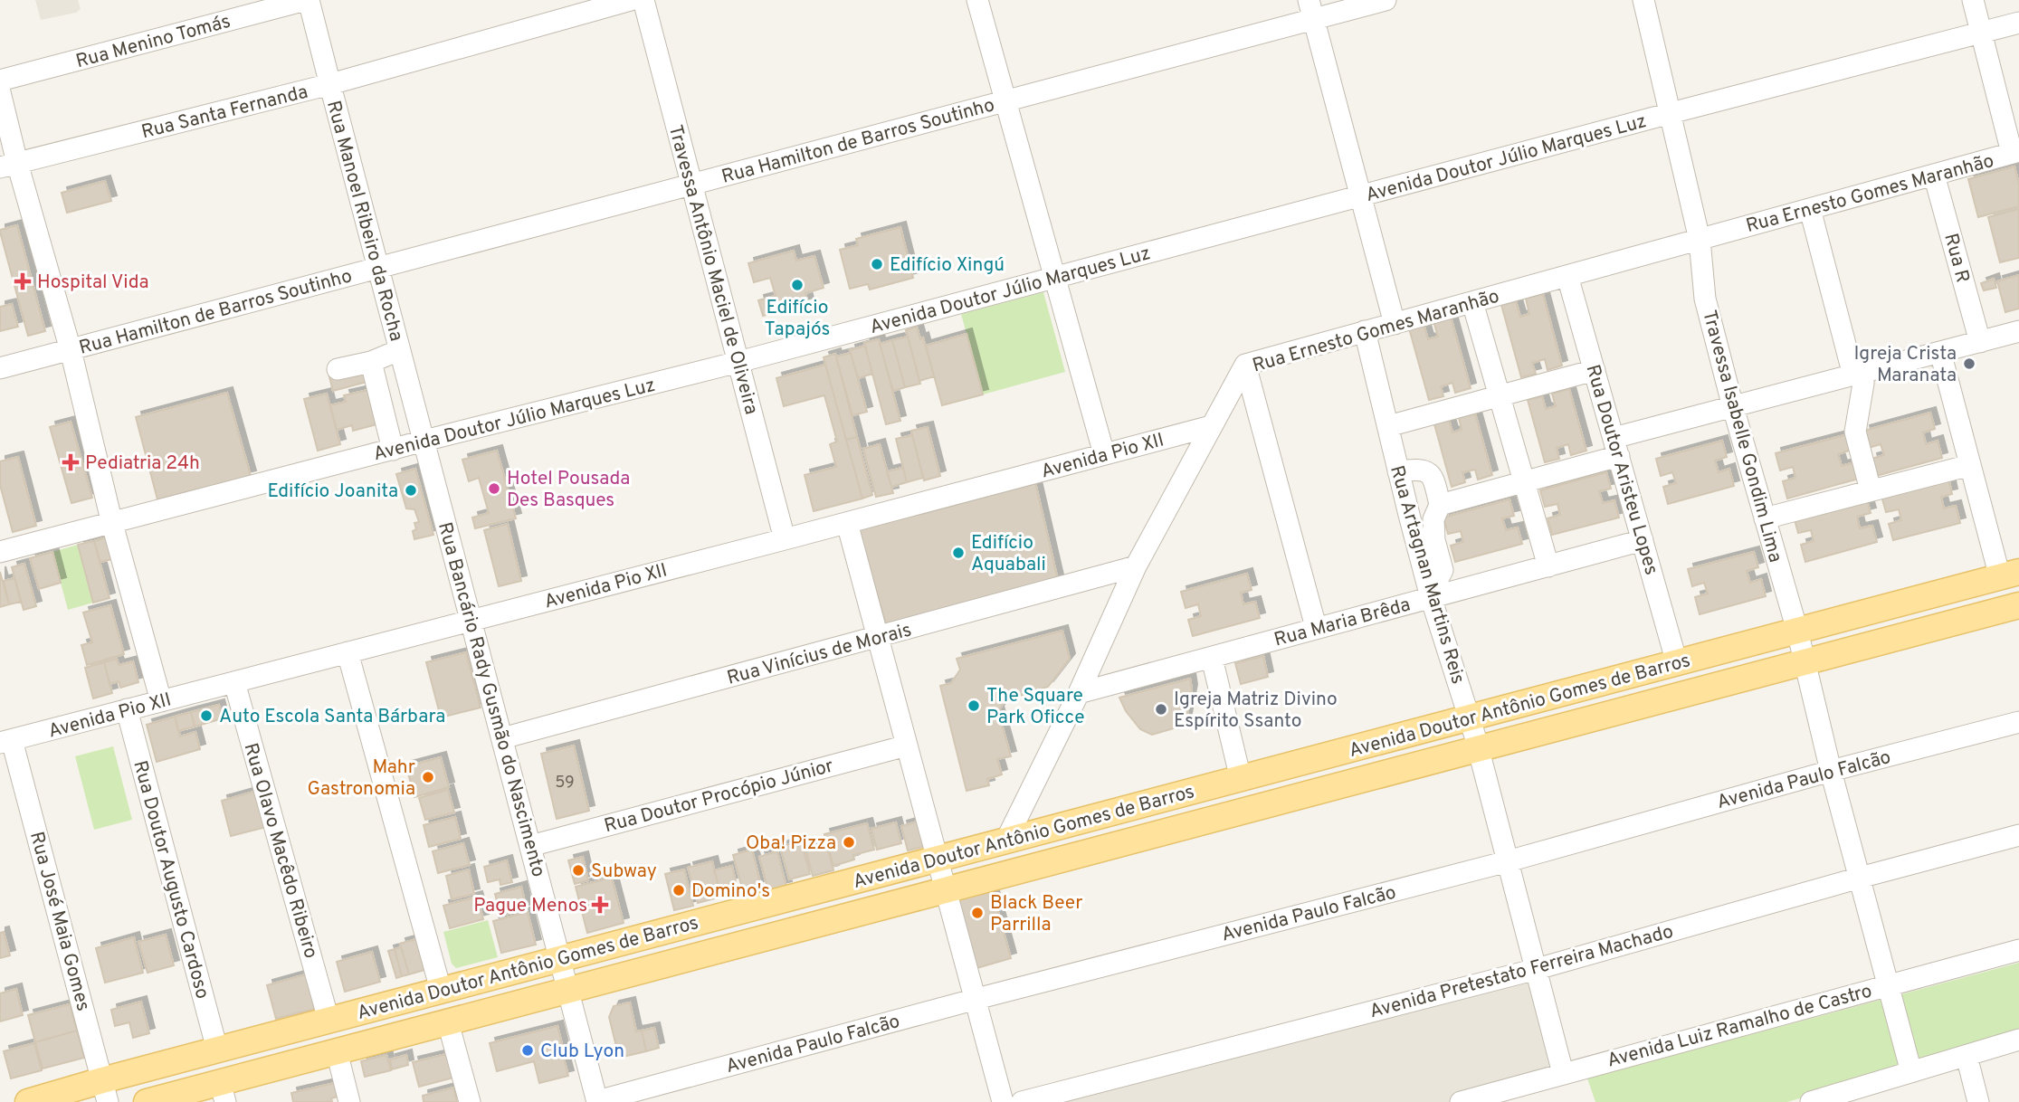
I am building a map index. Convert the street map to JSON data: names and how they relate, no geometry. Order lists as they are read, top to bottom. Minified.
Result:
{"streets":{"main road":["Avenida Doutor Antônio Gomes de Barros"],"street":["Rua Menino Tomás","Rua Santa Fernanda","Rua Hamilton de Barros Soutinho","Avenida Doutor Júlio Marques Luz","Rua Ernesto Gomes Maranhão","Rua Manoel Ribeiro da Rocha","Rua R","Travessa Antônio Maciel de Oliveira","Travessa Isabelle Gondim Lima","Avenida Pio XII","Rua Doutor Aristeu Lopes","Rua Artagnan Martins Reis","Rua Maria Brêda","Rua Vinícius de Morais","Rua Bancário Rady Gusmão do Nascimento","Avenida Paulo Falcão","Rua Doutor Procópio Júnior","Rua Olavo Macêdo Ribeiro","Rua Doutor Augusto Cardoso","Rua José Maia Gomes","Avenida Pretestato Ferreira Machado","Avenida Luiz Ramalho de Castro"]},"crossings":[["Rua Menino Tomás","Rua Manoel Ribeiro da Rocha"],["Rua Santa Fernanda","Rua Manoel Ribeiro da Rocha"],["Rua Hamilton de Barros Soutinho","Rua Manoel Ribeiro da Rocha"],["Rua Hamilton de Barros Soutinho","Travessa Antônio Maciel de Oliveira"],["Avenida Doutor Júlio Marques Luz","Rua Manoel Ribeiro da Rocha"],["Avenida Doutor Júlio Marques Luz","Travessa Antônio Maciel de Oliveira"],["Avenida Doutor Júlio Marques Luz","Travessa Isabelle Gondim Lima"],["Avenida Doutor Júlio Marques Luz","Rua Bancário Rady Gusmão do Nascimento"],["Rua Ernesto Gomes Maranhão","Rua R"],["Rua Ernesto Gomes Maranhão","Travessa Isabelle Gondim Lima"],["Rua Ernesto Gomes Maranhão","Avenida Pio XII"],["Rua Ernesto Gomes Maranhão","Rua Doutor Aristeu Lopes"],["Rua Ernesto Gomes Maranhão","Rua Artagnan Martins Reis"],["Rua Ernesto Gomes Maranhão","Rua Maria Brêda"],["Rua Ernesto Gomes Maranhão","Rua Vinícius de Morais"],["Rua Ernesto Gomes Maranhão","Avenida Doutor Antônio Gomes de Barros"],["Rua Manoel Ribeiro da Rocha","Rua Bancário Rady Gusmão do Nascimento"],["Travessa Antônio Maciel de Oliveira","Avenida Pio XII"],["Travessa Isabelle Gondim Lima","Avenida Doutor Antônio Gomes de Barros"],["Travessa Isabelle Gondim Lima","Avenida Paulo Falcão"],["Travessa Isabelle Gondim Lima","Avenida Pretestato Ferreira Machado"],["Travessa Isabelle Gondim Lima","Avenida Luiz Ramalho de Castro"],["Avenida Pio XII","Rua Bancário Rady Gusmão do Nascimento"],["Avenida Pio XII","Rua Olavo Macêdo Ribeiro"],["Avenida Pio XII","Rua Doutor Augusto Cardoso"],["Avenida Pio XII","Rua José Maia Gomes"],["Rua Doutor Aristeu Lopes","Rua Maria Brêda"],["Rua Doutor Aristeu Lopes","Avenida Doutor Antônio Gomes de Barros"],["Rua Artagnan Martins Reis","Rua Maria Brêda"],["Rua Artagnan Martins Reis","Avenida Doutor Antônio Gomes de Barros"],["Rua Artagnan Martins Reis","Avenida Paulo Falcão"],["Rua Artagnan Martins Reis","Avenida Pretestato Ferreira Machado"],["Rua Artagnan Martins Reis","Avenida Luiz Ramalho de Castro"],["Rua Vinícius de Morais","Rua Bancário Rady Gusmão do Nascimento"],["Rua Bancário Rady Gusmão do Nascimento","Avenida Doutor Antônio Gomes de Barros"],["Rua Bancário Rady Gusmão do Nascimento","Avenida Paulo Falcão"],["Rua Bancário Rady Gusmão do Nascimento","Rua Doutor Procópio Júnior"],["Avenida Doutor Antônio Gomes de Barros","Rua Olavo Macêdo Ribeiro"],["Avenida Doutor Antônio Gomes de Barros","Rua Doutor Augusto Cardoso"],["Avenida Doutor Antônio Gomes de Barros","Rua José Maia Gomes"]],"places":{"other":["Edifício Xingú","Edifício Tapajós","Igreja Crista Maranata","Hotel Pousada Des Basques","Edifício Joanita","Edifício Aquabali","The Square Park Oficce","Igreja Matriz Divino Espírito Ssanto","Auto Escola Santa Bárbara","Mahr Gastronomia","Oba! Pizza","Subway","Domino's","Black Beer Parrilla","Club Lyon"],"health":["Hospital Vida","Pediatria 24h","Pague Menos"]},"house_numbers":["59"]}
